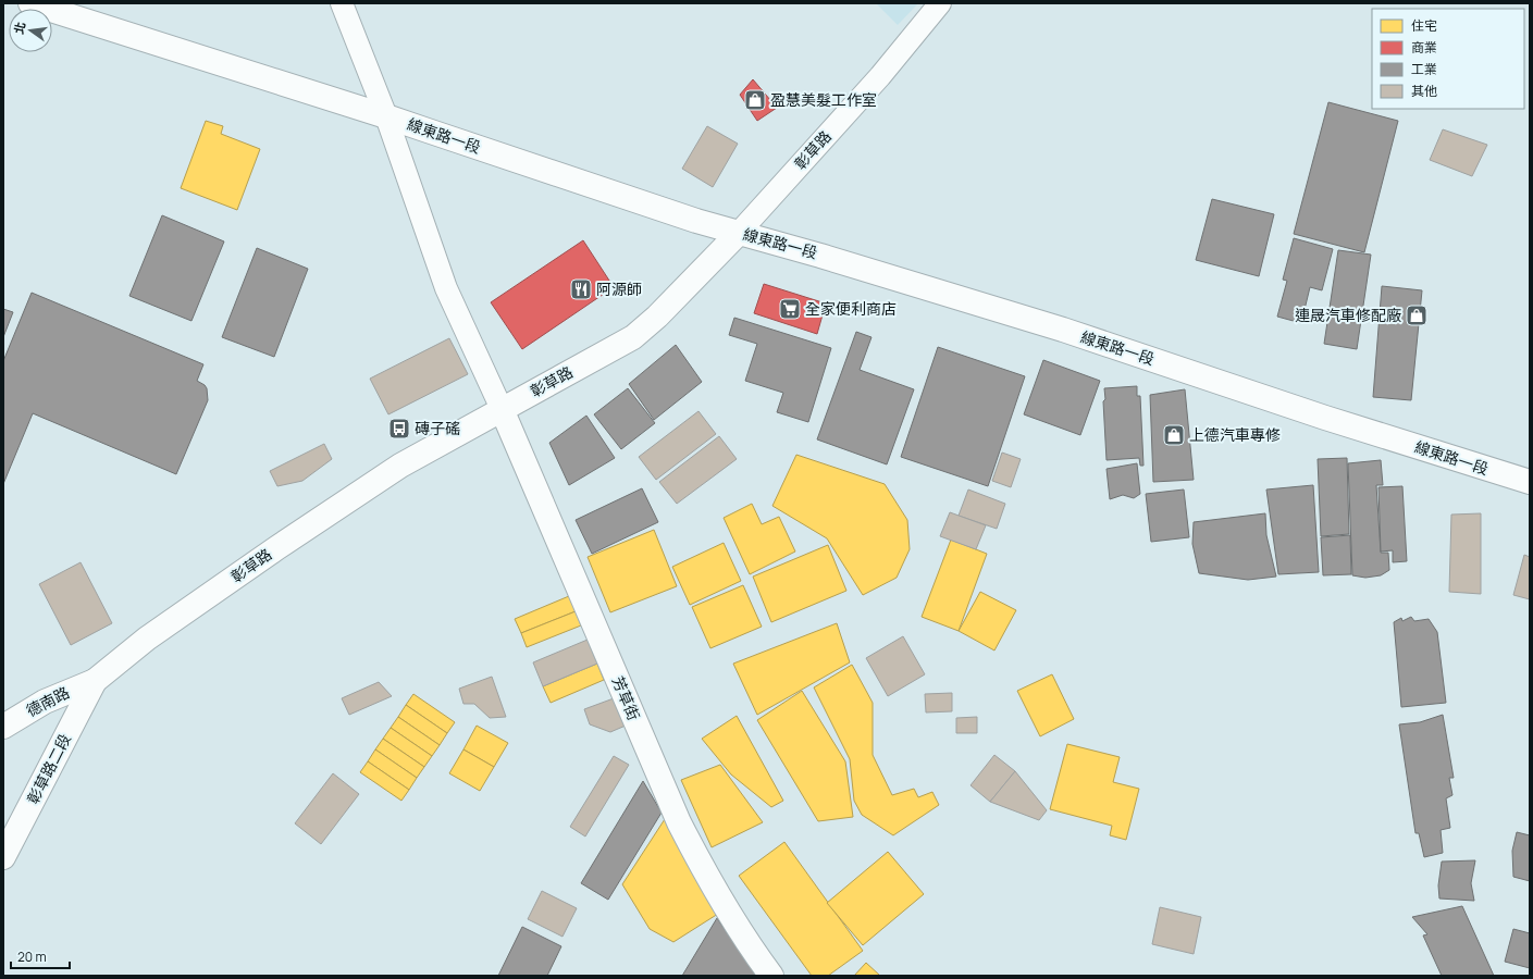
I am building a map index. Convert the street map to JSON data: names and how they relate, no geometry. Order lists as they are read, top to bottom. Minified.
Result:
{"streets":{"street":["線東路一段","彰草路","芳草街","德南路","彰草路二段"]},"crossings":[["線東路一段","彰草路"],["彰草路","芳草街"],["彰草路","德南路"],["彰草路","彰草路二段"],["德南路","彰草路二段"]],"places":{"shop":["盈慧美髮工作室","連晟汽車修配廠","上德汽車專修"],"restaurant":["阿源師"],"supermarket":["全家便利商店"],"bus stop":["磚子磘"]},"legend":["住宅","商業","工業","其他"],"scale_bar":"20 m","north":"left"}
